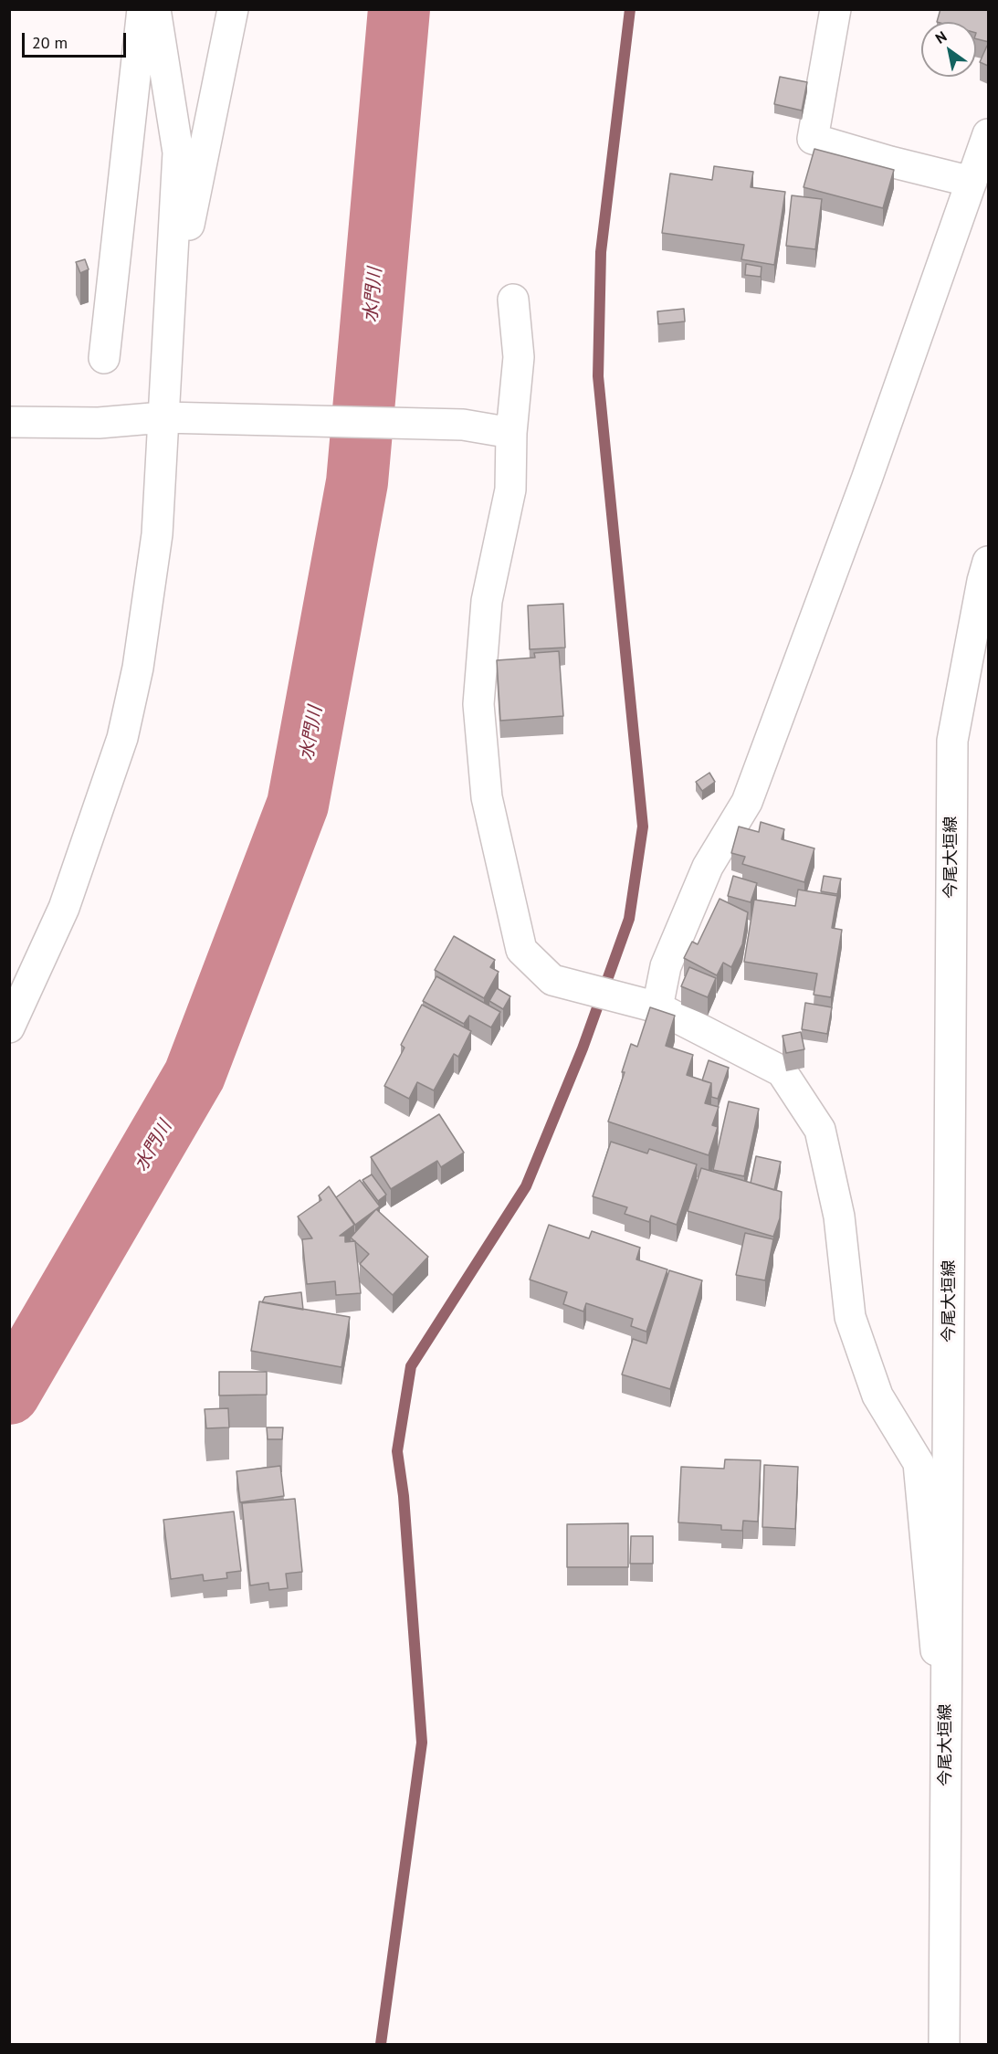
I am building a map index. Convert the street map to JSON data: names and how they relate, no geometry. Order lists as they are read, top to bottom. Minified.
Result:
{"streets":{"street":["今尾大垣線"]},"water":["水門川"],"scale_bar":"20 m","north":"top left"}
